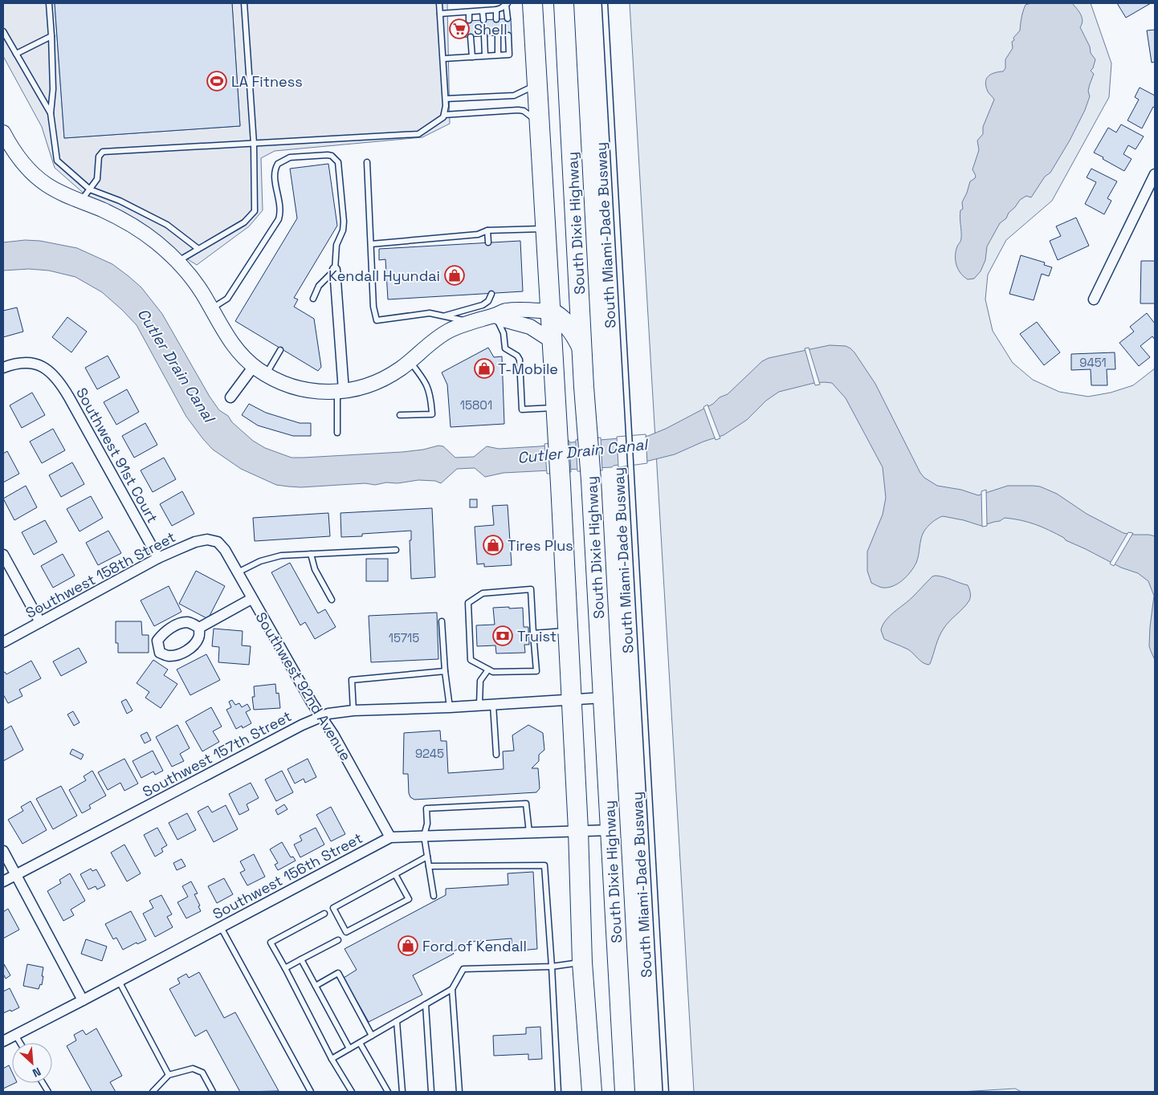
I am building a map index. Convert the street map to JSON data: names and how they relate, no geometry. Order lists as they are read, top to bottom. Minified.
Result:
{"streets":{"highway":["South Dixie Highway"],"street":["Southwest 91st Court","Southwest 158th Street","Southwest 92nd Avenue","Southwest 157th Street","Southwest 156th Street"],"lane":["South Miami-Dade Busway"]},"crossings":[["South Dixie Highway","Southwest 157th Street"],["South Dixie Highway","Southwest 156th Street"],["Southwest 91st Court","Southwest 158th Street"],["Southwest 158th Street","Southwest 92nd Avenue"],["Southwest 92nd Avenue","Southwest 157th Street"],["Southwest 92nd Avenue","Southwest 156th Street"]],"water":["Cutler Drain Canal"],"places":{"supermarket":["Shell"],"sports":["LA Fitness"],"shop":["Kendall Hyundai","T-Mobile","Tires Plus","Ford of Kendall"],"bank":["Truist"]},"house_numbers":["9451","15801","15715","9245"],"north":"bottom right"}
